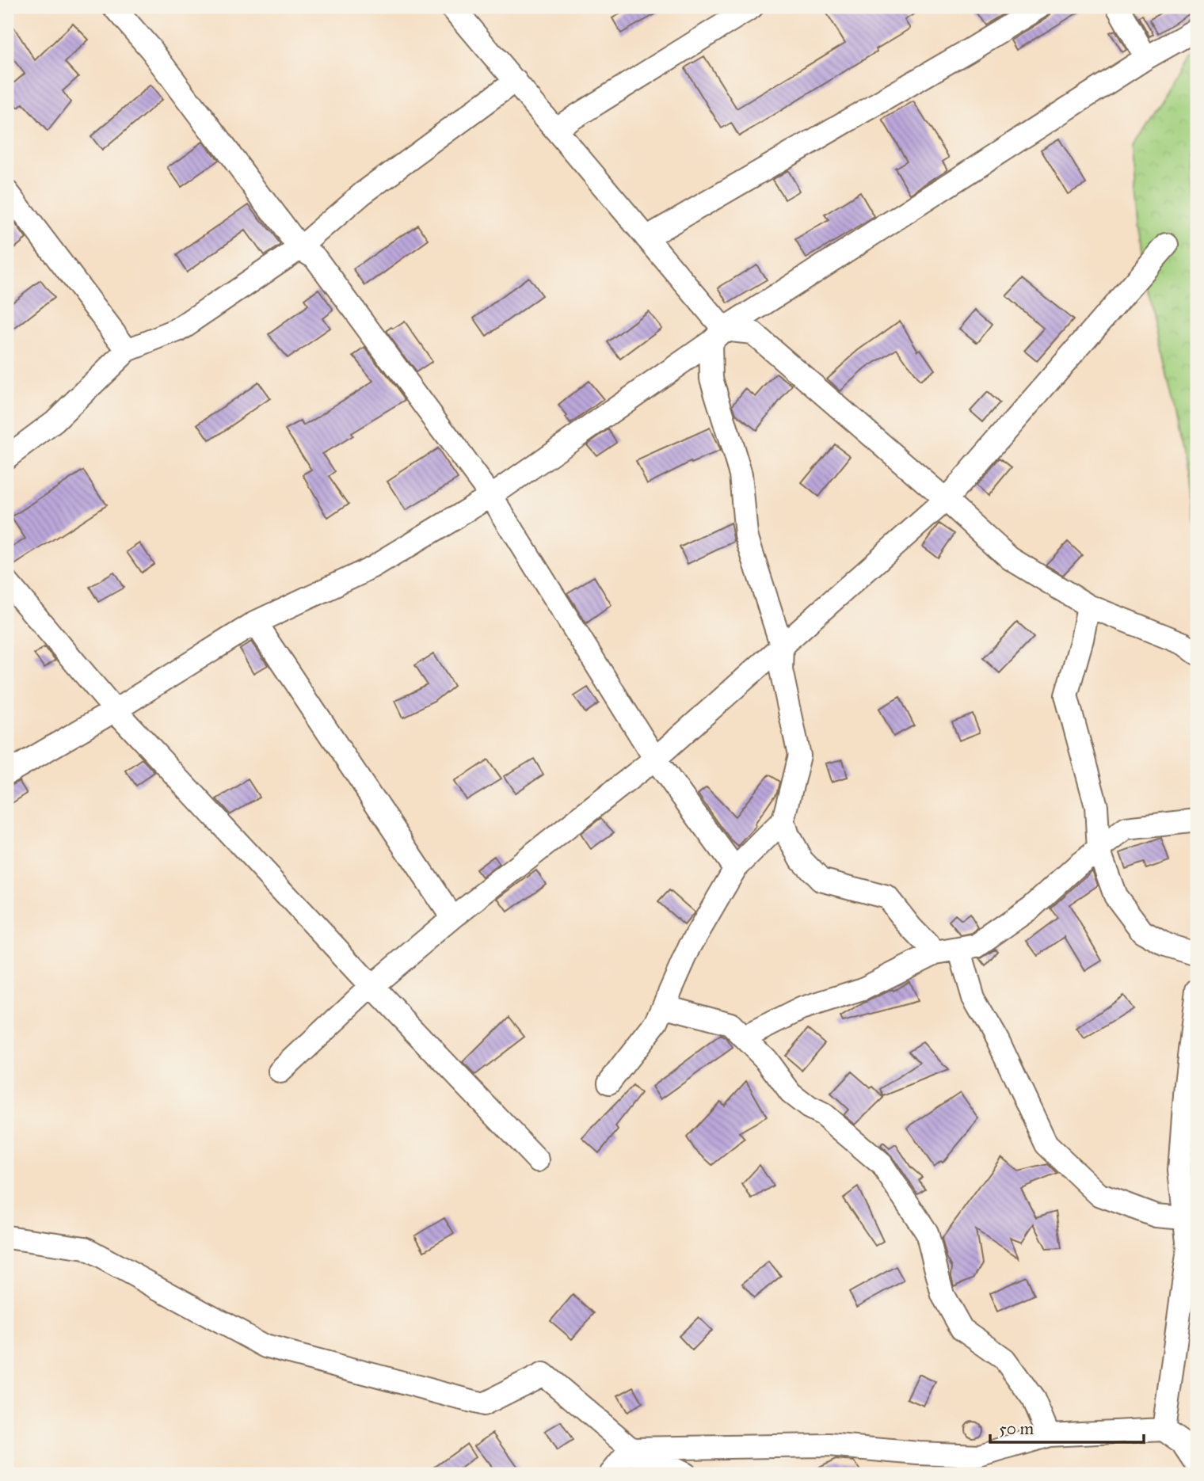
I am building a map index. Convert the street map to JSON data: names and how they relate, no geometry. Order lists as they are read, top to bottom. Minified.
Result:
{"scale_bar":"50 m"}
